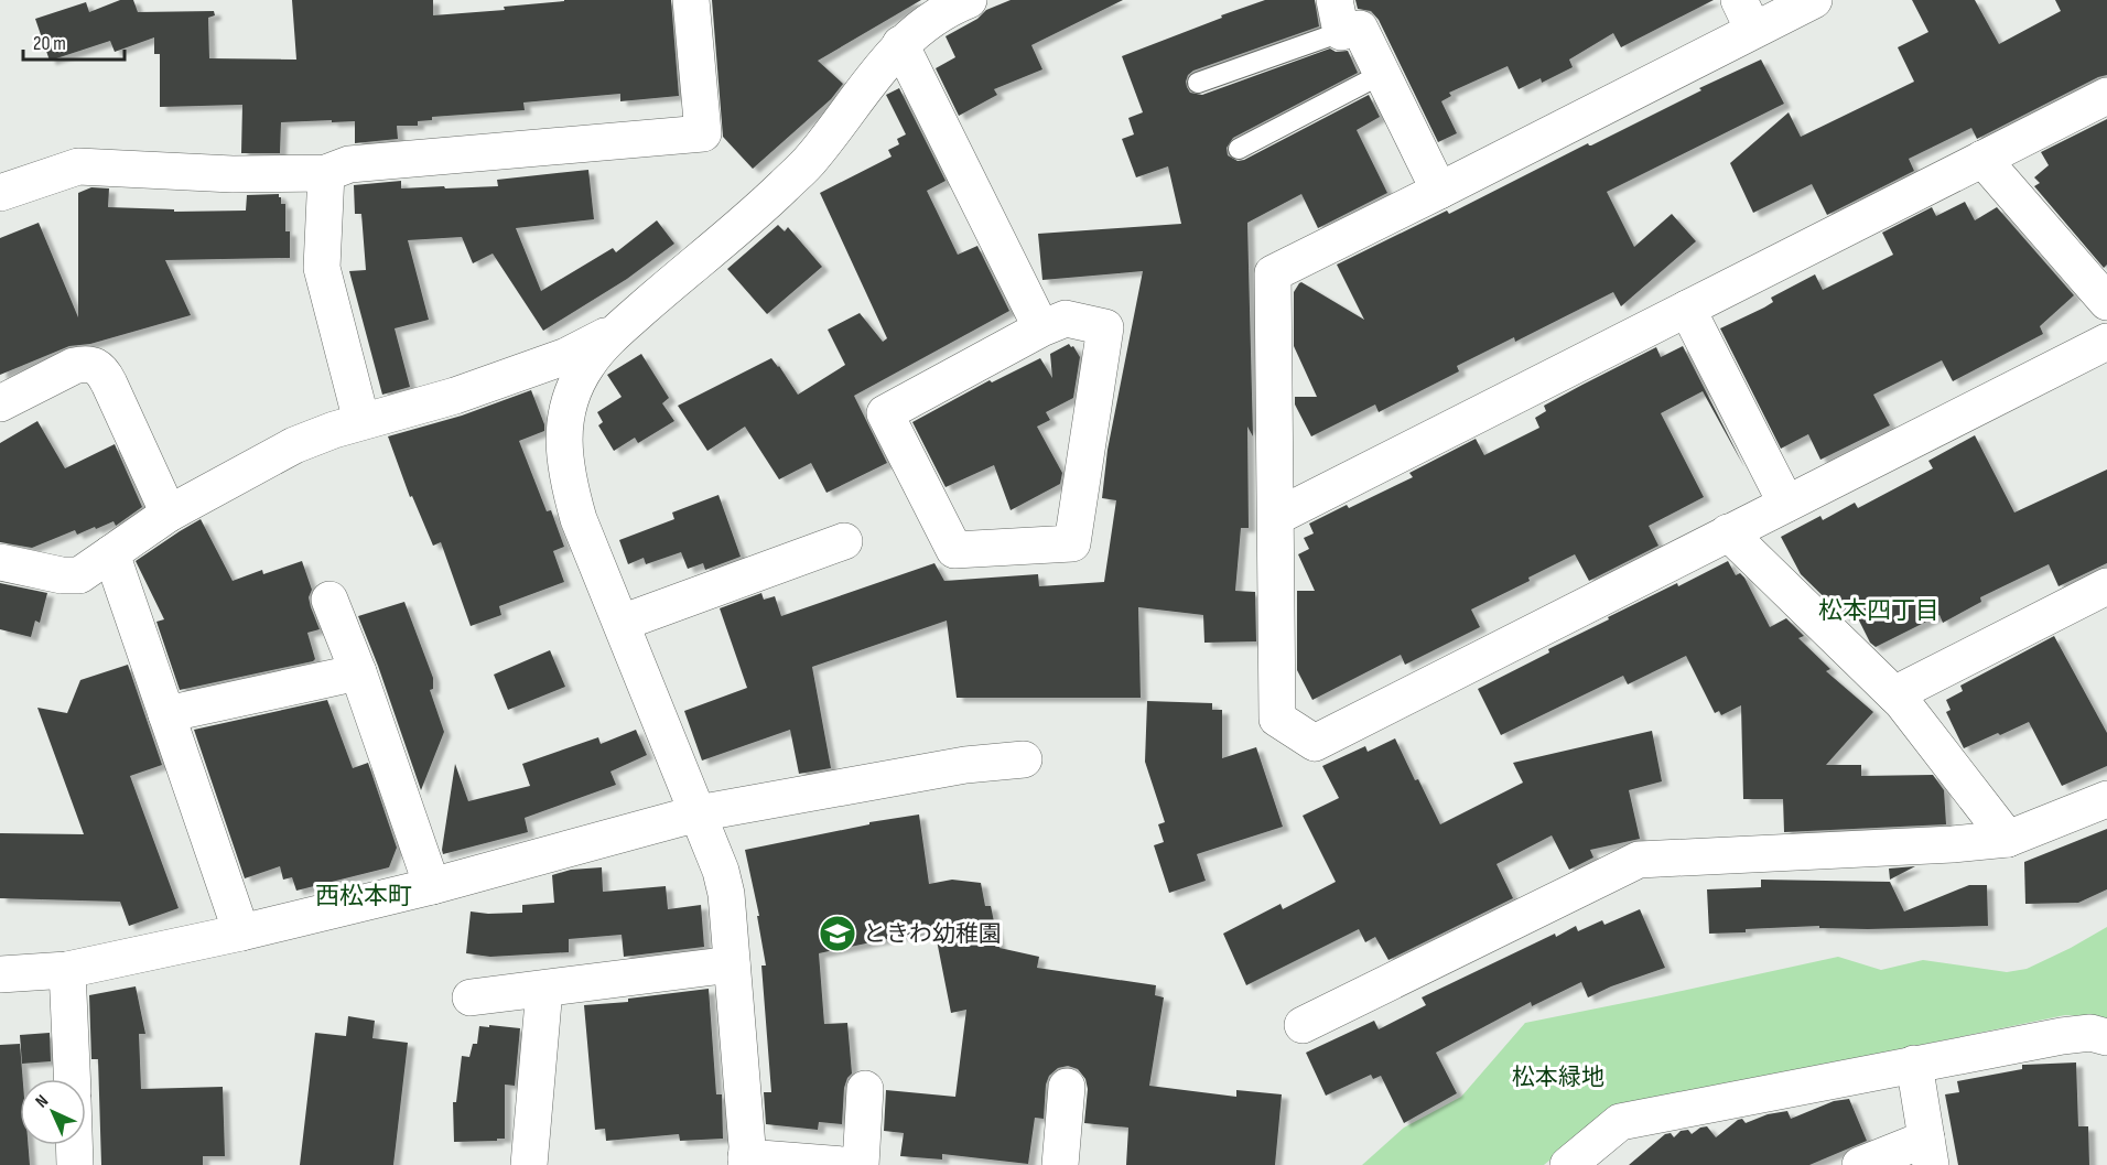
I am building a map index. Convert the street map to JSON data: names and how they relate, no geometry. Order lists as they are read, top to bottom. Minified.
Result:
{"districts":["松本四丁目","西松本町"],"parks":["松本緑地"],"places":{"school or university":["ときわ幼稚園"]},"scale_bar":"20 m","north":"top left"}
